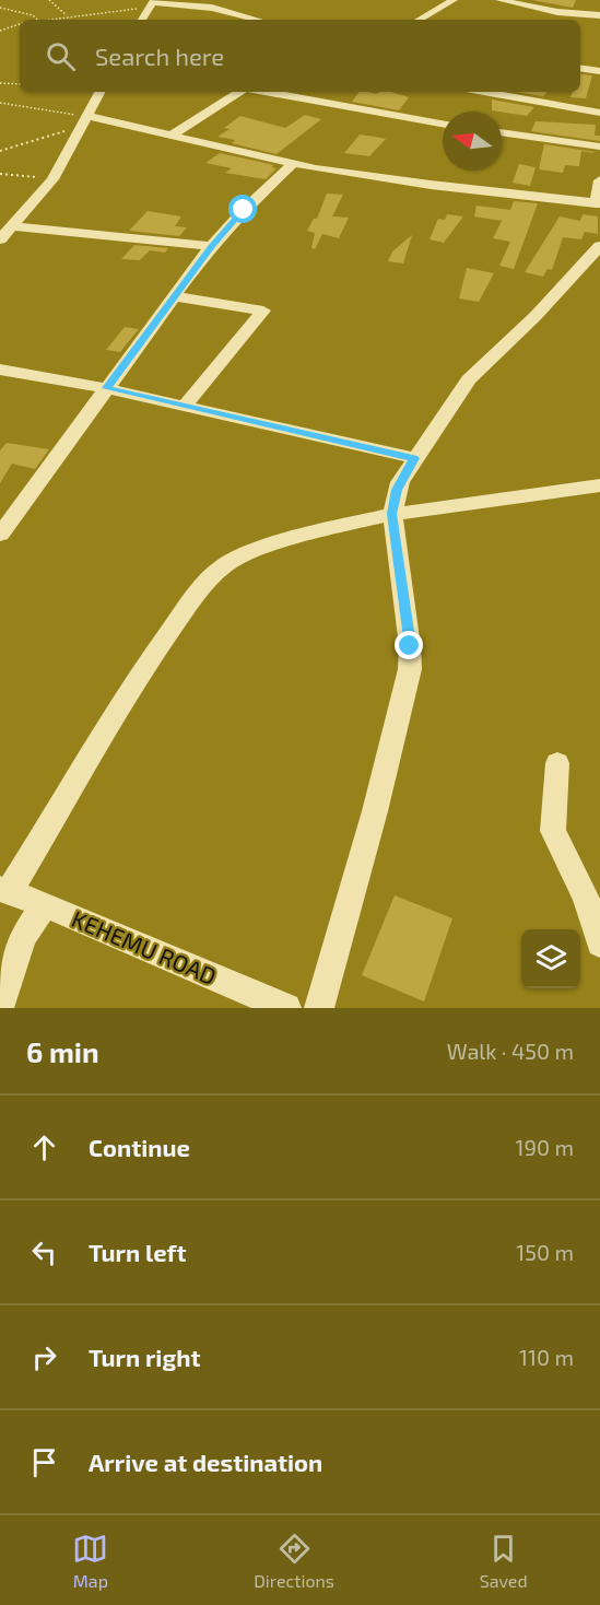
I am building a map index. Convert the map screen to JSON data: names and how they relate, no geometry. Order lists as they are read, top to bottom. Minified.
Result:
{"streets":{"street":["KEHEMU ROAD"]},"north":"left","page":{"search":"Search here","heading":["6 min","Walk · 450 m"],"list":[["Continue","190 m"],["Turn left","150 m"],["Turn right","110 m"],"Arrive at destination"],"nav":["Map","Directions","Saved"]}}
